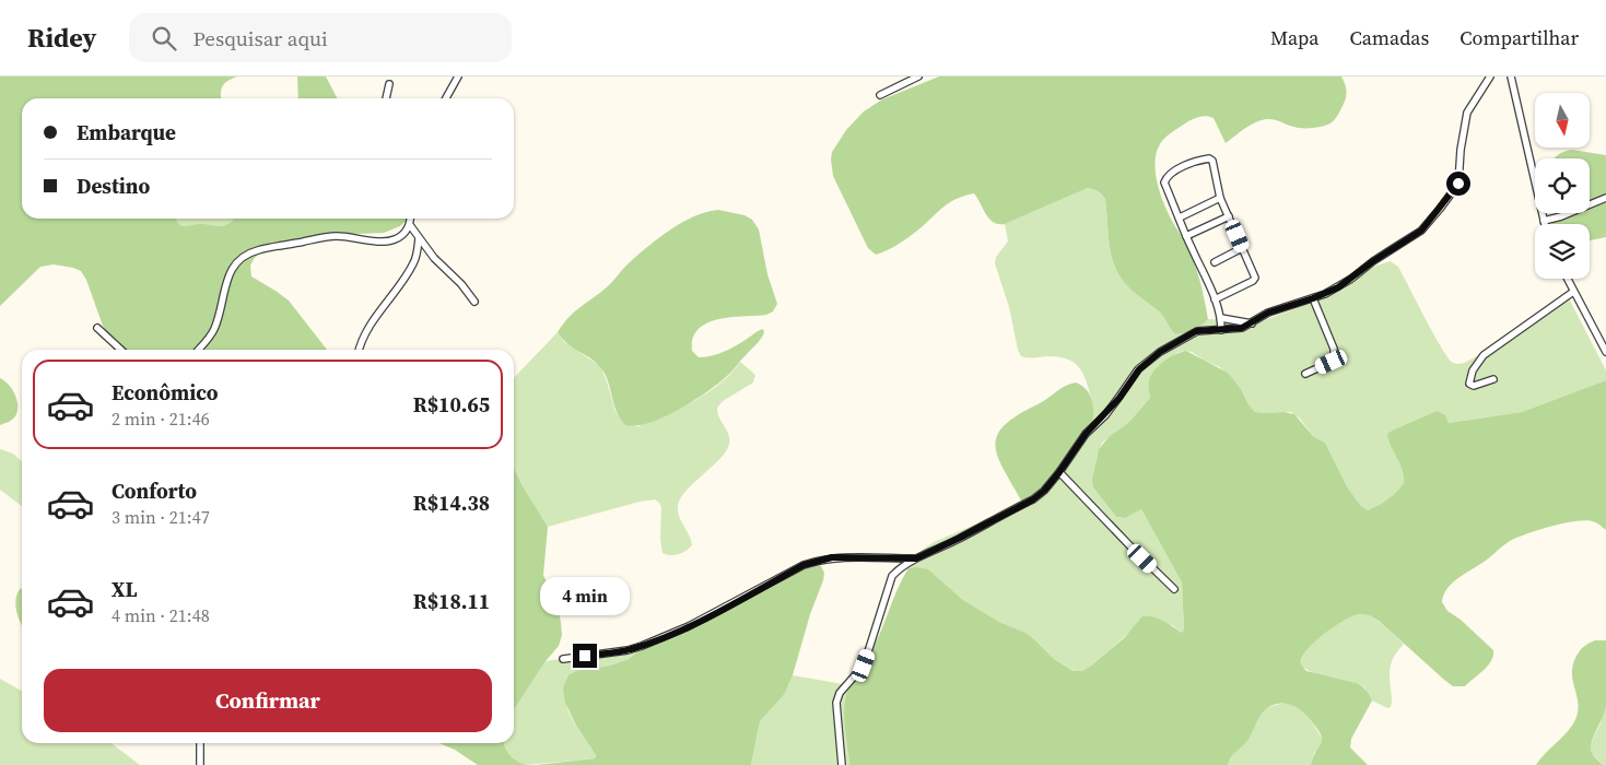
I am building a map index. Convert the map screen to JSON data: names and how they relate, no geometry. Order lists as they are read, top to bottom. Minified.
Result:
{"north":"bottom","page":{"header":"Ridey","search":"Pesquisar aqui","nav":["Mapa","Camadas","Compartilhar"],"banner":["Embarque","Destino"],"list":[{"name":"Econômico","note":"2 min · 21:46","value":"R$10.65"},{"name":"Conforto","note":"3 min · 21:47","value":"R$14.38"},{"name":"XL","note":"4 min · 21:48","value":"R$18.11"}],"bubble":"4 min","buttons":"Confirmar"}}
